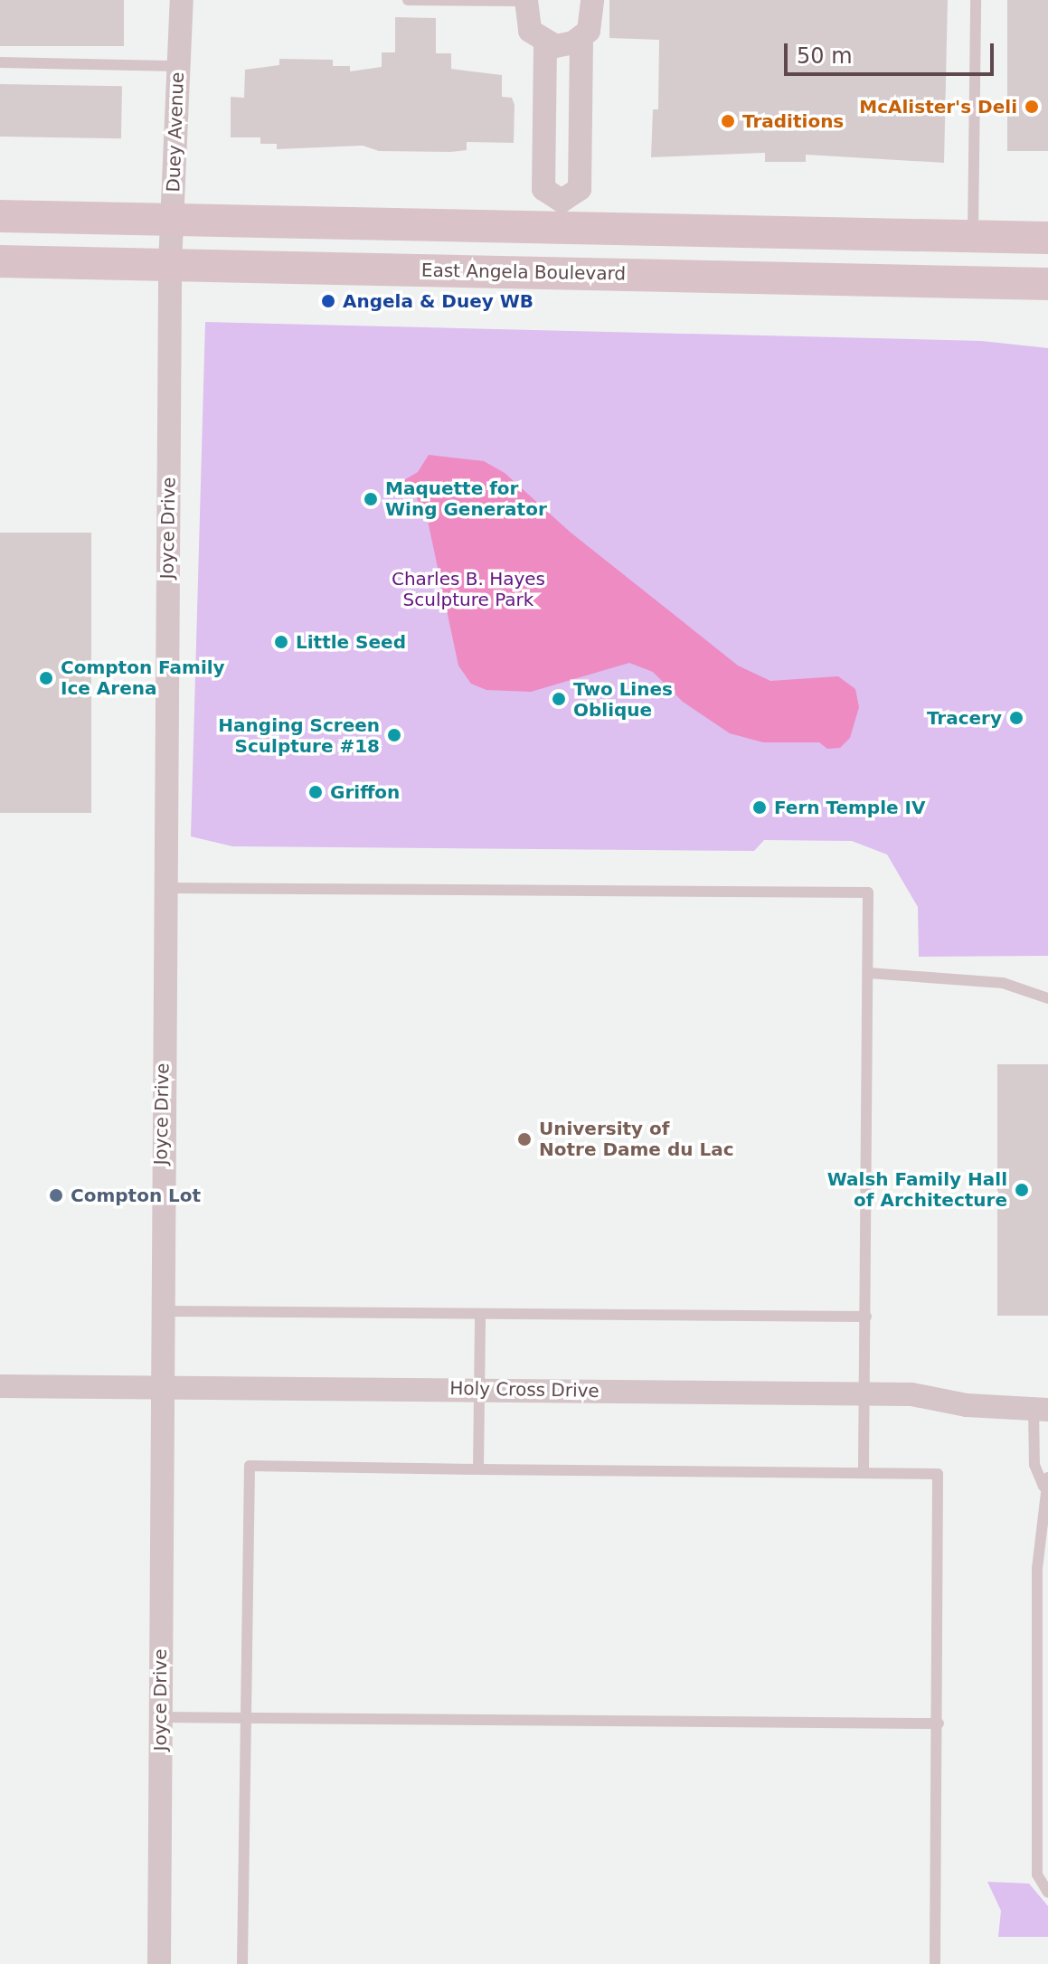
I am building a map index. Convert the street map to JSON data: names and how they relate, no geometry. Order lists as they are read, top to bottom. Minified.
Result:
{"streets":{"main road":["East Angela Boulevard"],"street":["Duey Avenue","Joyce Drive","Holy Cross Drive"]},"crossings":[["Duey Avenue","East Angela Boulevard"],["Duey Avenue","Joyce Drive"],["East Angela Boulevard","Joyce Drive"],["Joyce Drive","Holy Cross Drive"]],"parks":["Charles B. Hayes Sculpture Park"],"places":["McAlister's Deli","Traditions","Angela & Duey WB","Maquette for Wing Generator","Little Seed","Compton Family Ice Arena","Two Lines Oblique","Tracery","Hanging Screen Sculpture #18","Griffon","Fern Temple IV","University of Notre Dame du Lac","Walsh Family Hall of Architecture","Compton Lot"],"scale_bar":"50 m"}
